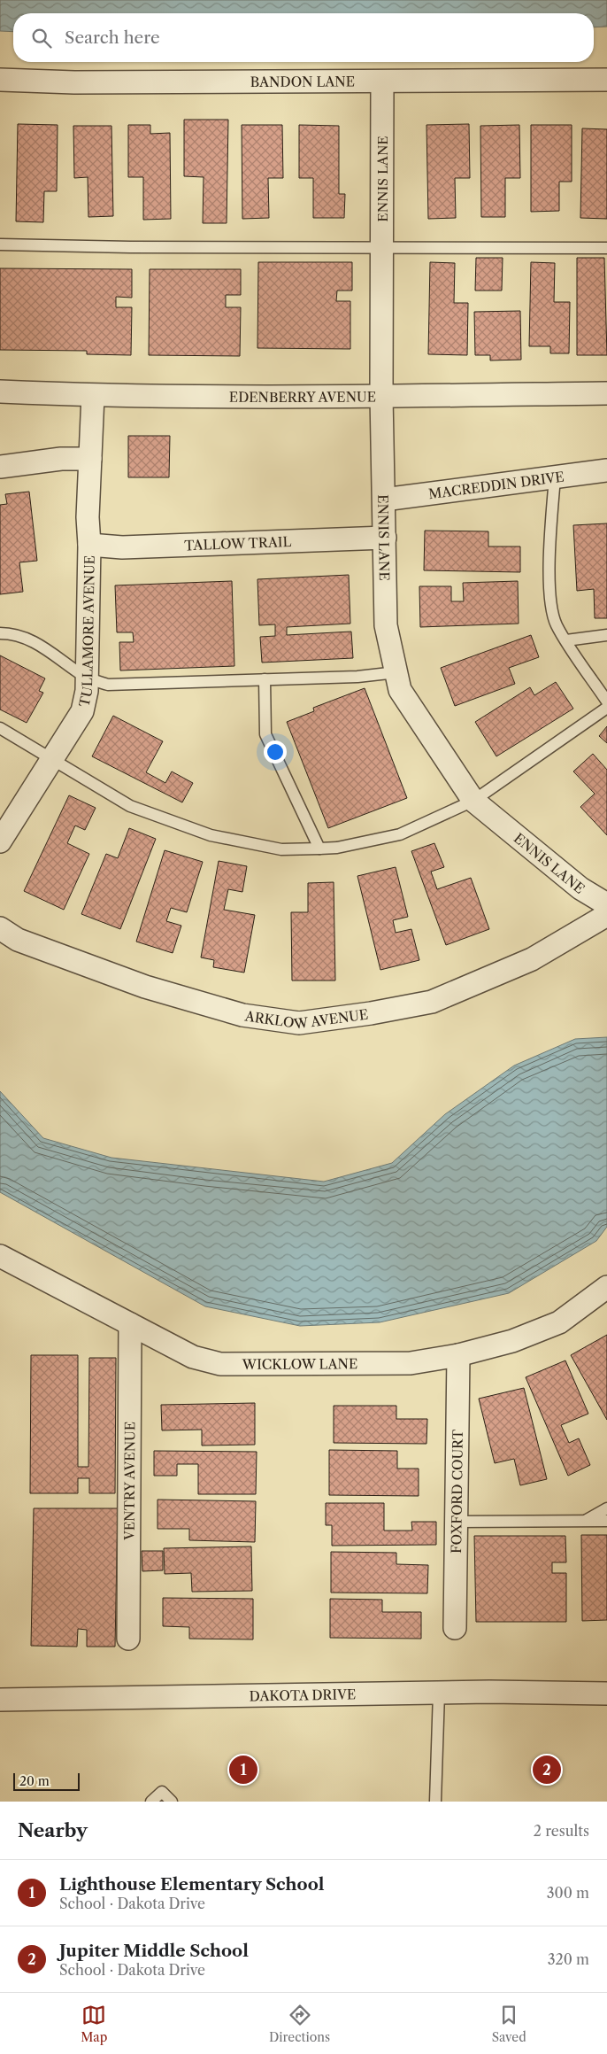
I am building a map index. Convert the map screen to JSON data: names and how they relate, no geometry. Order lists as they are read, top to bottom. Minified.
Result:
{"streets":{"street":["BANDON LANE","ENNIS LANE","EDENBERRY AVENUE","MACREDDIN DRIVE","TALLOW TRAIL","TULLAMORE AVENUE","ARKLOW AVENUE","WICKLOW LANE","VENTRY AVENUE","FOXFORD COURT","DAKOTA DRIVE"]},"crossings":[["BANDON LANE","ENNIS LANE"],["ENNIS LANE","EDENBERRY AVENUE"],["ENNIS LANE","MACREDDIN DRIVE"],["ENNIS LANE","TALLOW TRAIL"],["EDENBERRY AVENUE","TULLAMORE AVENUE"],["TALLOW TRAIL","TULLAMORE AVENUE"],["WICKLOW LANE","VENTRY AVENUE"],["WICKLOW LANE","FOXFORD COURT"]],"scale_bar":"20 m","page":{"search":"Search here","pins":["1","2"],"scale":"20 m","heading":["Nearby","2 results"],"list":[{"mark":"1","name":"Lighthouse Elementary School","note":"School · Dakota Drive","value":"300 m"},{"mark":"2","name":"Jupiter Middle School","note":"School · Dakota Drive","value":"320 m"}],"nav":["Map","Directions","Saved"]}}
